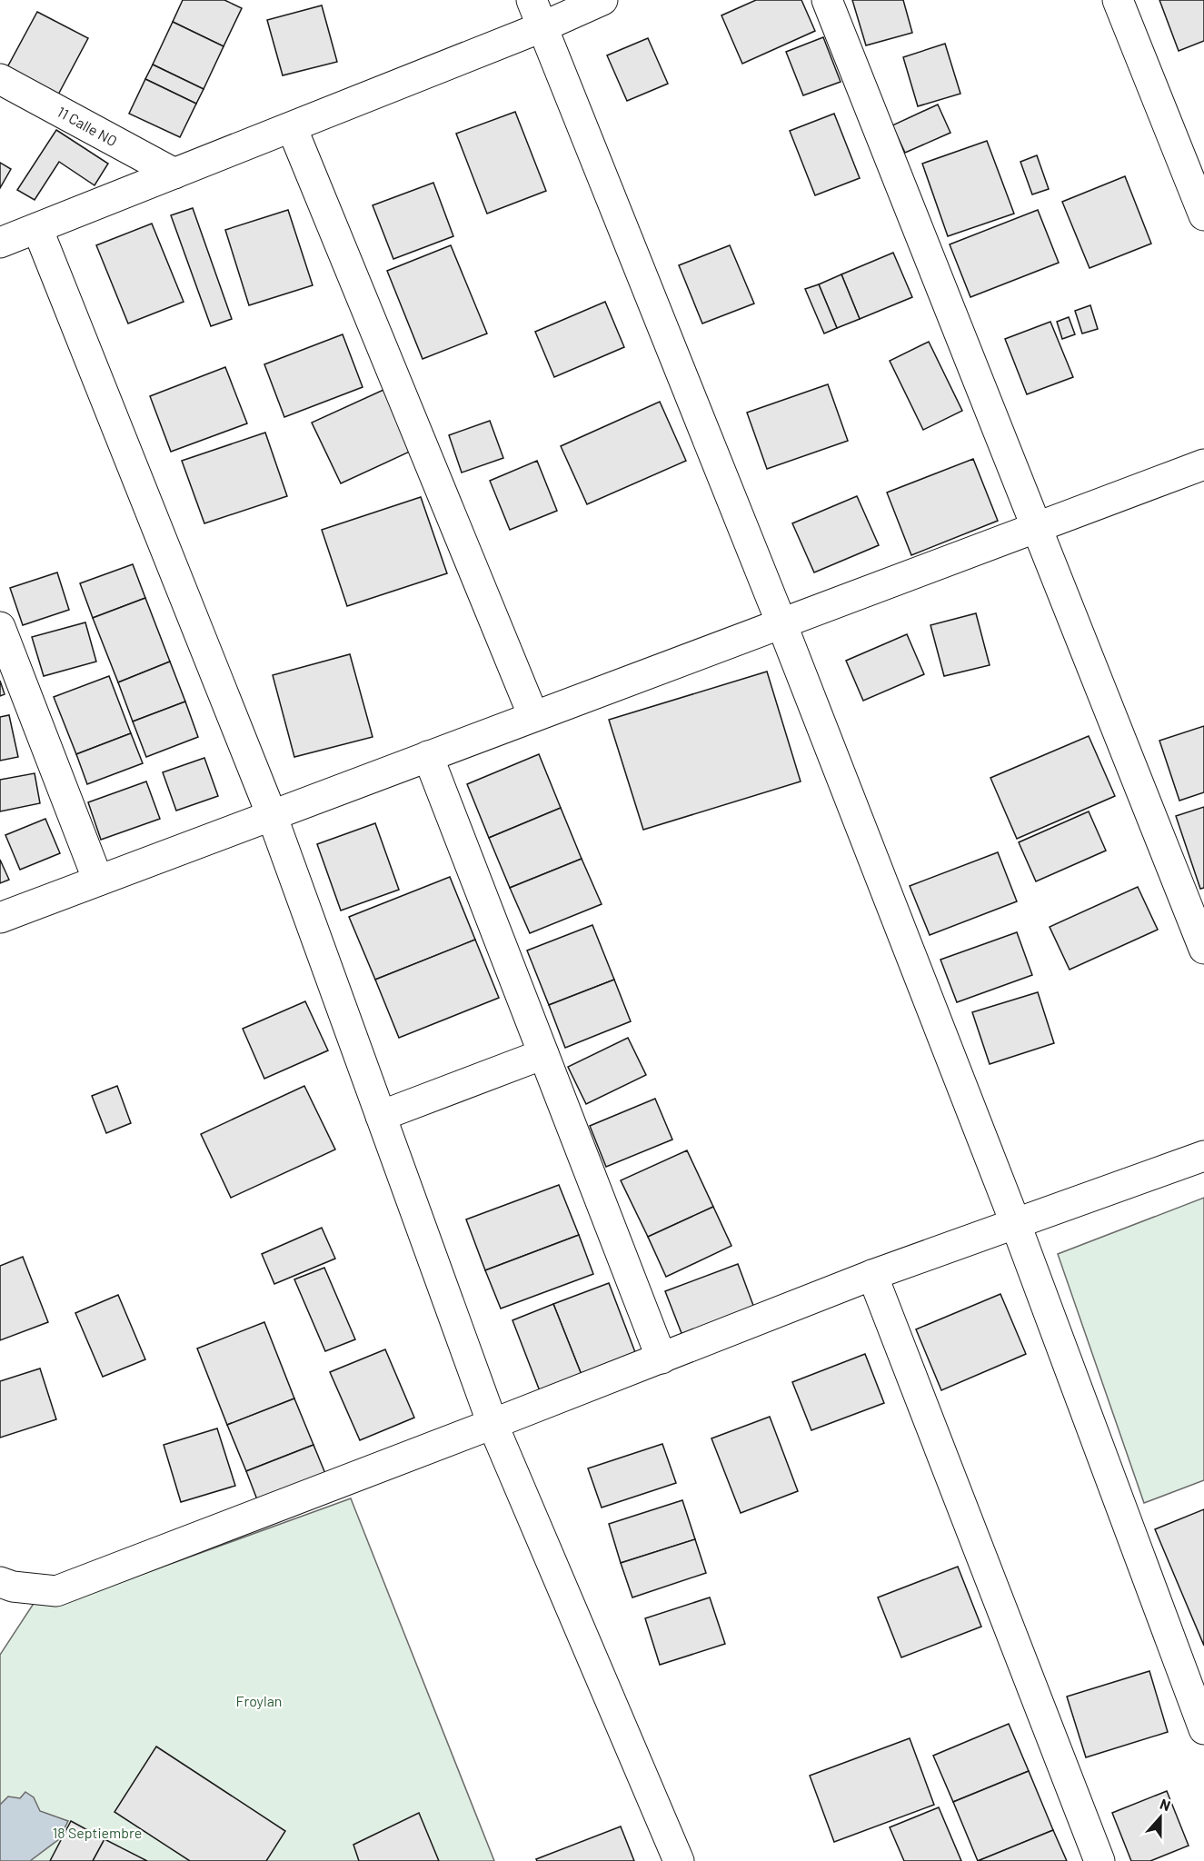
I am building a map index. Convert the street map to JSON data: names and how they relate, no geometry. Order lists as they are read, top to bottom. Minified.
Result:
{"streets":{"street":["11 Calle NO"]},"parks":["Froylan","18 Septiembre"],"north":"top"}
